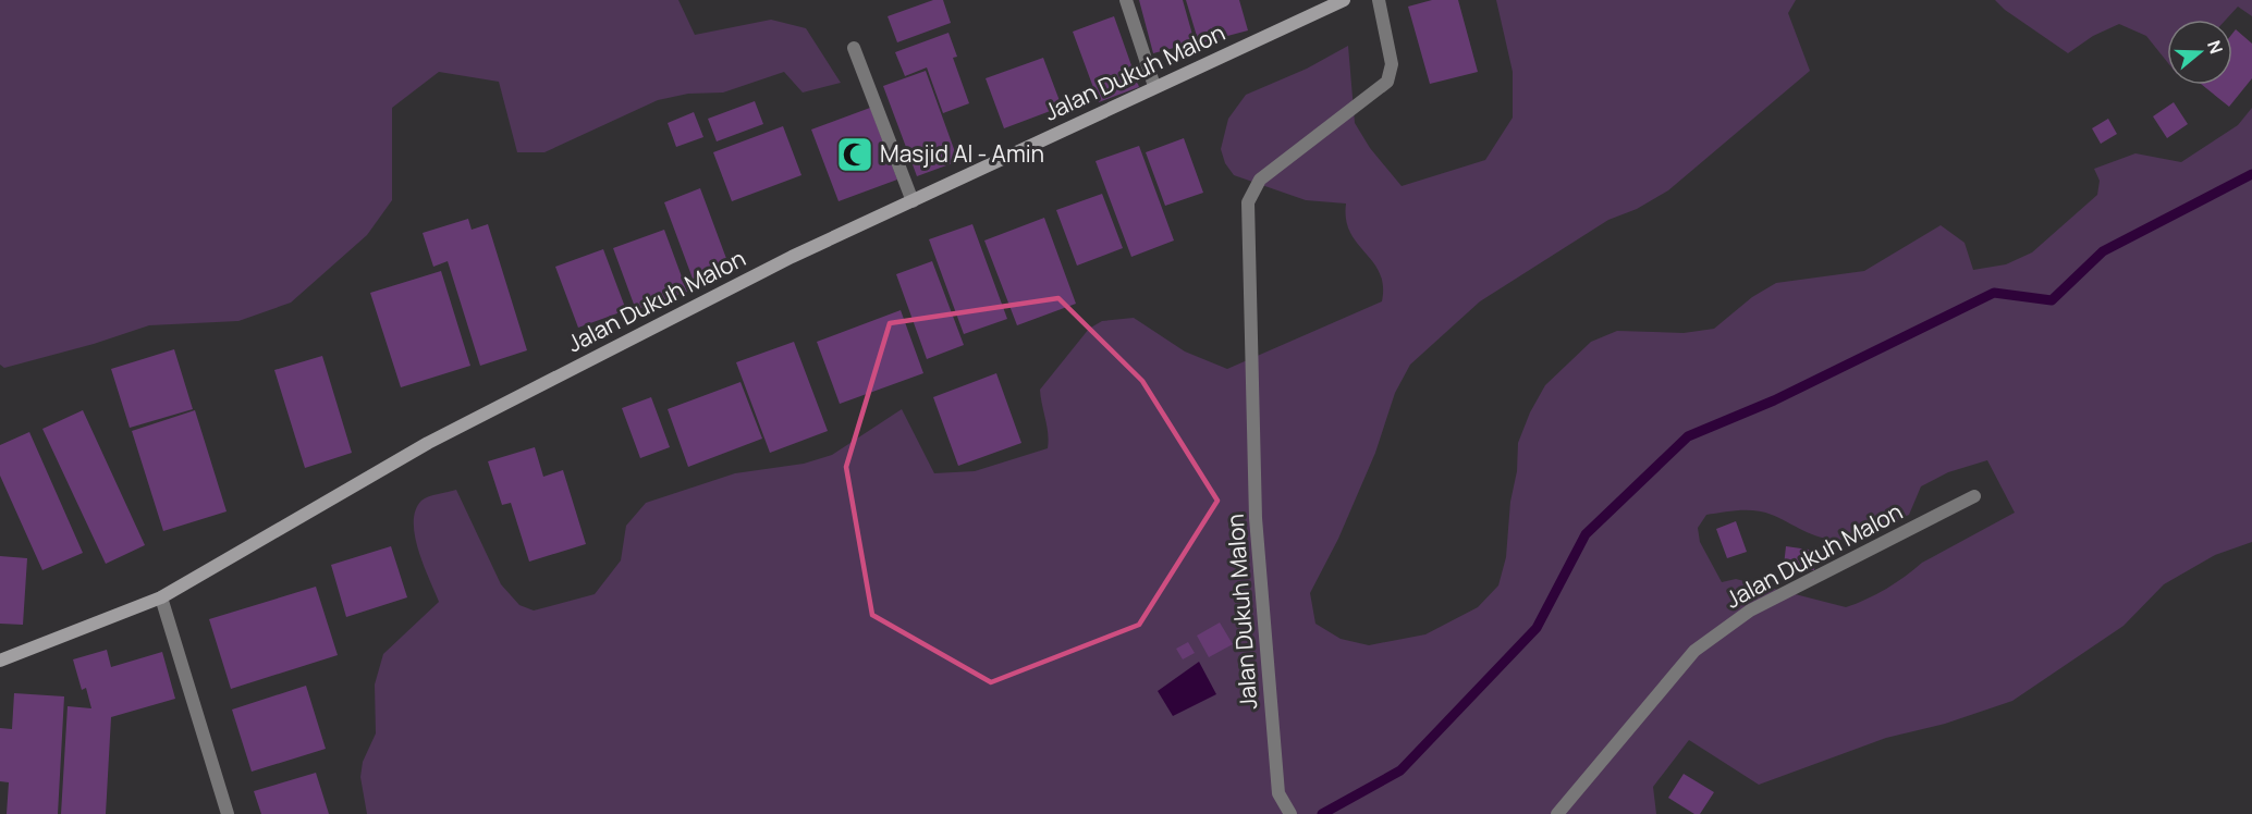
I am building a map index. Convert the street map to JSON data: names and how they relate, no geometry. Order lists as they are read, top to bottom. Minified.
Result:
{"streets":{"street":["Jalan Dukuh Malon"]},"places":{"mosque":["Masjid Al - Amin"]},"north":"right"}
